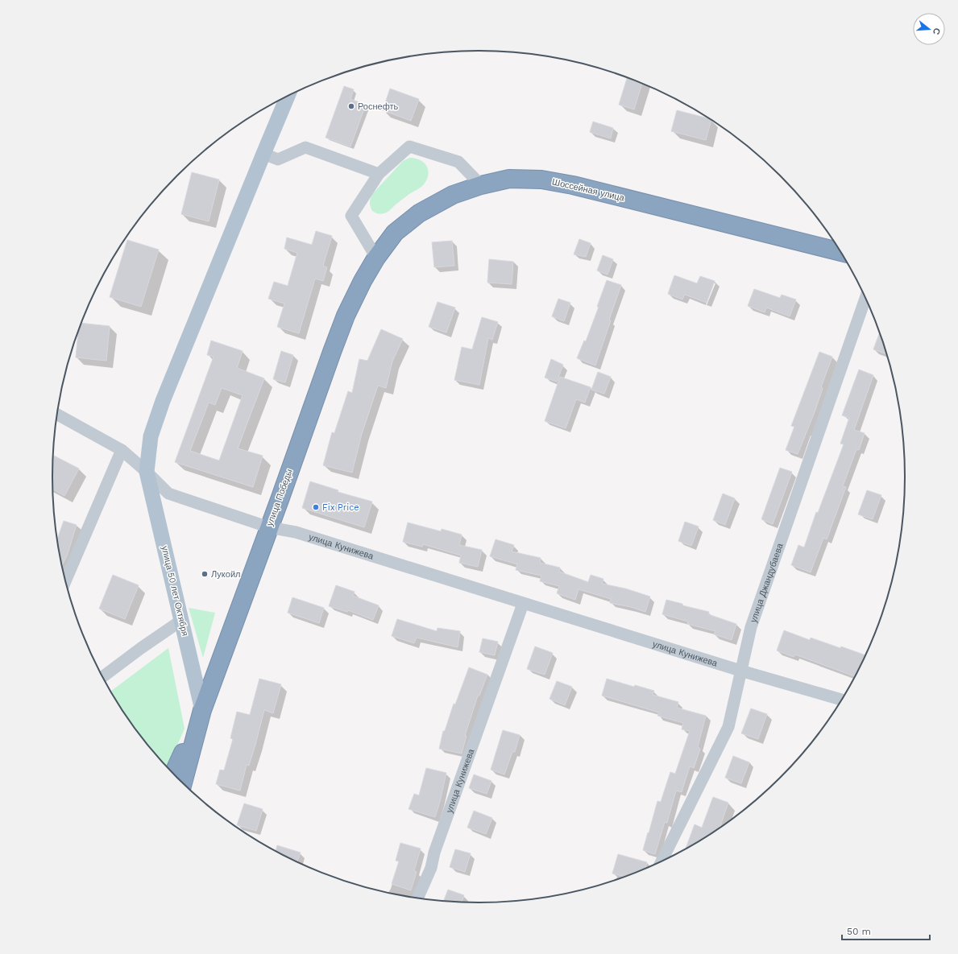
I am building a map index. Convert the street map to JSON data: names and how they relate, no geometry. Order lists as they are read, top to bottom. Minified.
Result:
{"streets":{"highway":["Шоссейная улица","улица Победы"],"main road":["улица 50 лет Октября"],"street":["улица Кунижева","улица Джандубаева"]},"crossings":[["Шоссейная улица","улица Победы"],["улица Победы","улица Кунижева"],["улица Победы","улица 50 лет Октября"],["улица Кунижева","улица Джандубаева"],["улица Кунижева","улица 50 лет Октября"]],"places":["Роснефть","Fix Price","Лукойл"],"scale_bar":"50 m","north":"right"}
